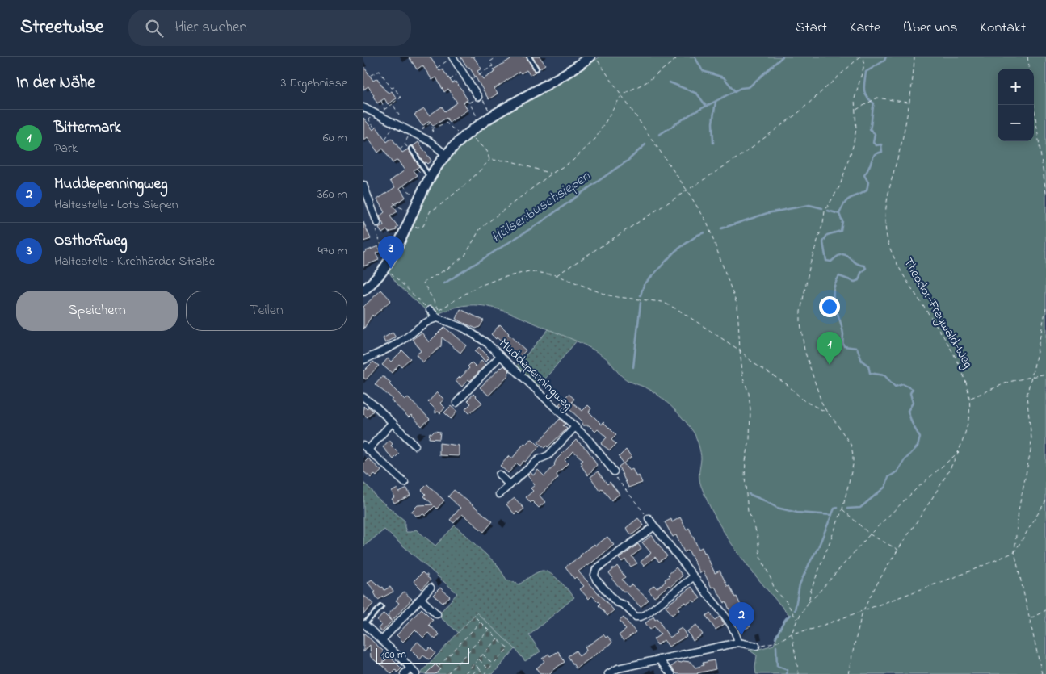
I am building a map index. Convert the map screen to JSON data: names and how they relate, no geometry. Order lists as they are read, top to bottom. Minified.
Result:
{"streets":{"street":["Muddepenningweg"],"path":["Theodor-Freywald-Weg"]},"water":["Hülsenbuschsiepen"],"scale_bar":"100 m","page":{"header":"Streetwise","search":"Hier suchen","nav":["Start","Karte","Über uns","Kontakt"],"heading":["In der Nähe","3 Ergebnisse"],"map_buttons":["+","−"],"list":[{"mark":"1","name":"Bittermark","note":"Park","value":"60 m"},{"mark":"2","name":"Muddepenningweg","note":"Haltestelle · Lots Siepen","value":"360 m"},{"mark":"3","name":"Osthoffweg","note":"Haltestelle · Kirchhörder Straße","value":"470 m"}],"pins":["3","1","2"],"buttons":["Speichern","Teilen"],"scale":"100 m"}}
